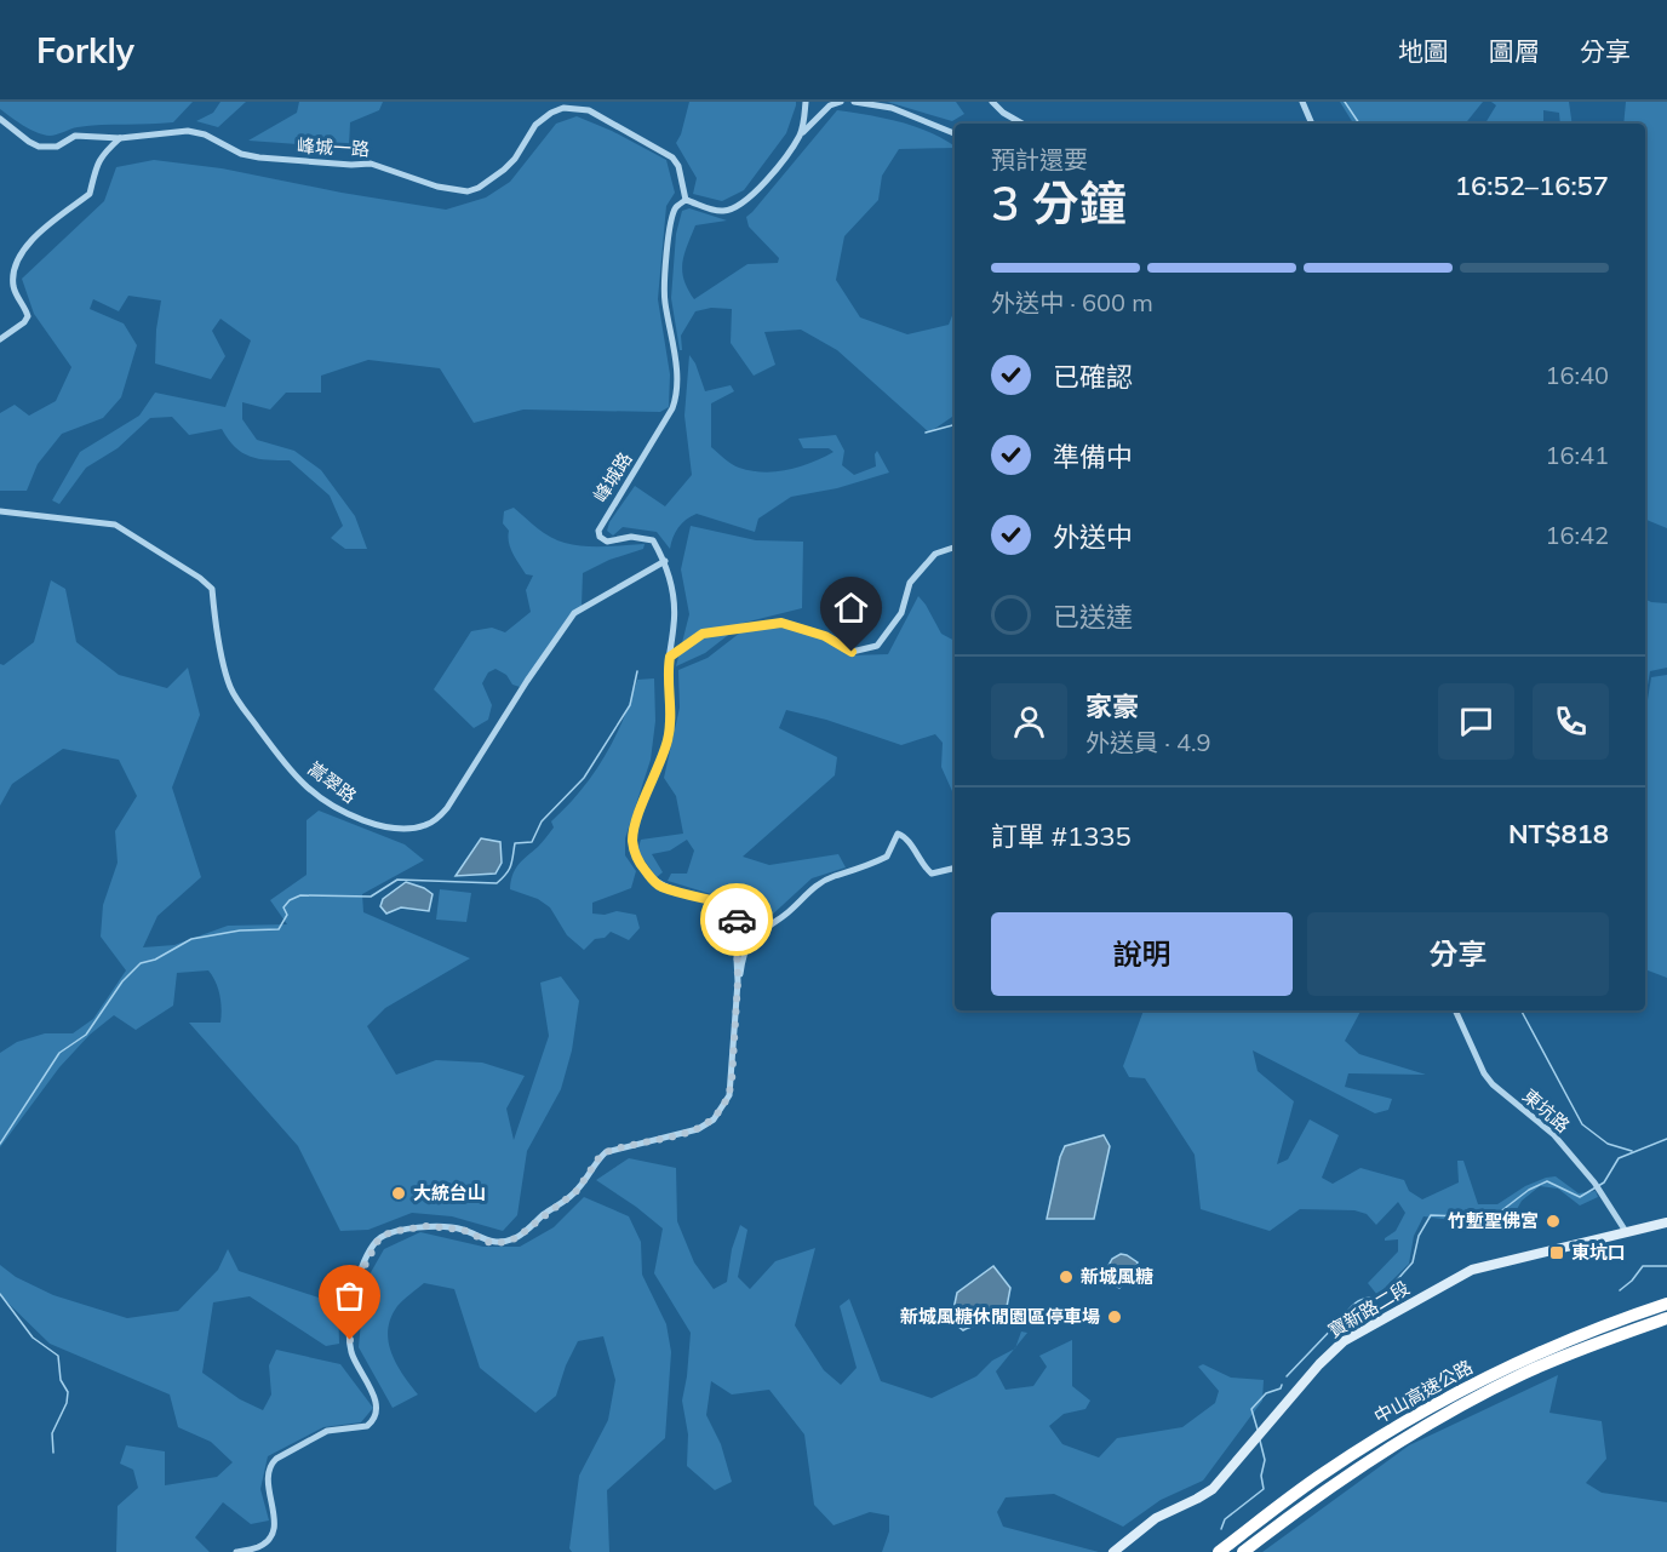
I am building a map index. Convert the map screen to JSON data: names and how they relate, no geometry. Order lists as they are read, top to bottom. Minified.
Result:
{"streets":{"highway":["中山高速公路"],"street":["峰城一路","峰城路","嵩翠路","東坑路","寶新路二段"]},"crossings":[["峰城一路","峰城路"],["峰城路","嵩翠路"],["東坑路","寶新路二段"]],"places":{"other":["大統台山","竹塹聖佛宮","新城風糖","新城風糖休閒園區停車場"],"transit":["東坑口"]},"page":{"header":"Forkly","nav":["地圖","圖層","分享"],"heading":["3 分鐘","預計還要","16:52–16:57"],"panel":["家豪","外送員 · 4.9","訂單 #1335","NT$818"],"bar":"外送中 · 600 m","list":[["已確認","16:40"],["準備中","16:41"],["外送中","16:42"],"已送達"],"buttons":["說明","分享"]}}
